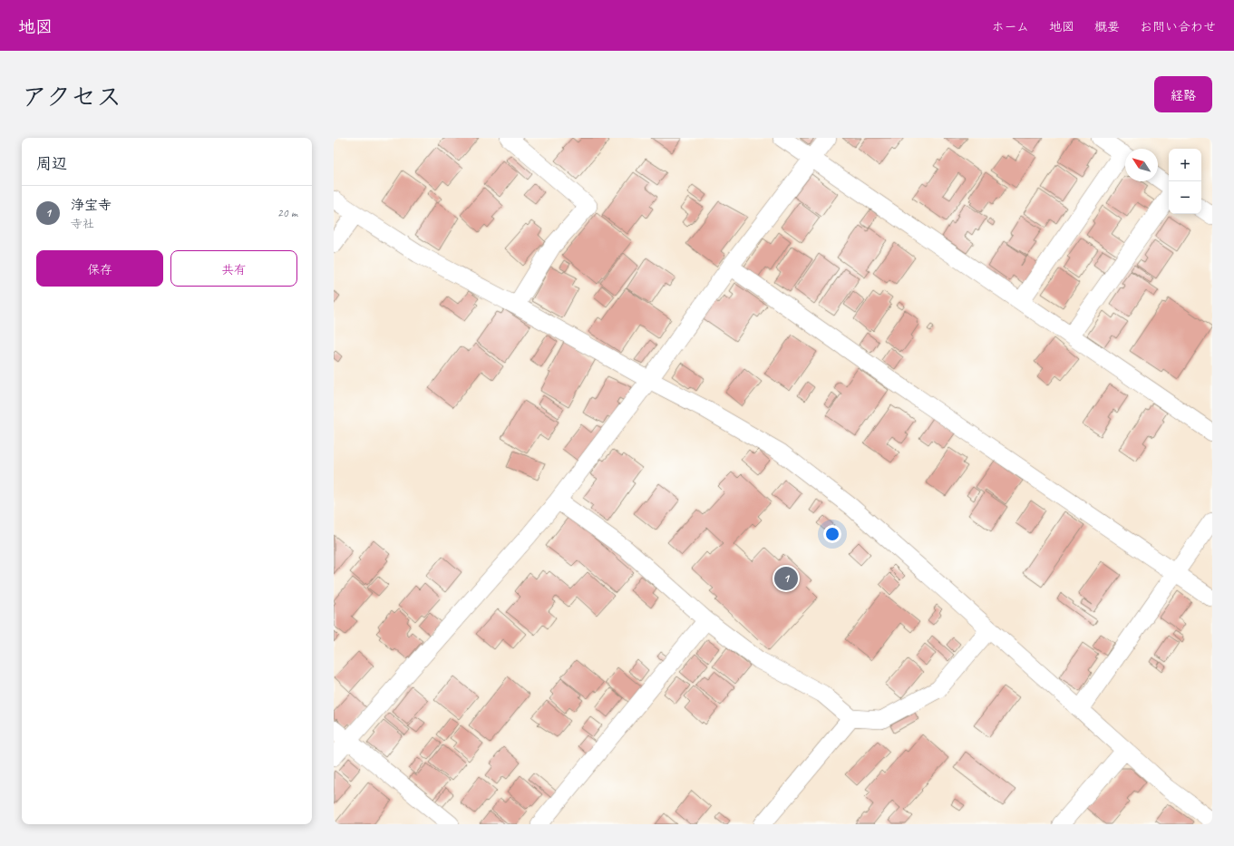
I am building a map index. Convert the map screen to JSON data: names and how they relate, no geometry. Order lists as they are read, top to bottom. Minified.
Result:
{"north":"top left","page":{"header":"地図","nav":["ホーム","地図","概要","お問い合わせ"],"title":"アクセス","buttons":["経路",["保存","共有"]],"heading":"周辺","map_buttons":["+","−"],"list":[{"mark":"1","name":"浄宝寺","note":"寺社","value":"20 m"}],"pins":"1"}}
